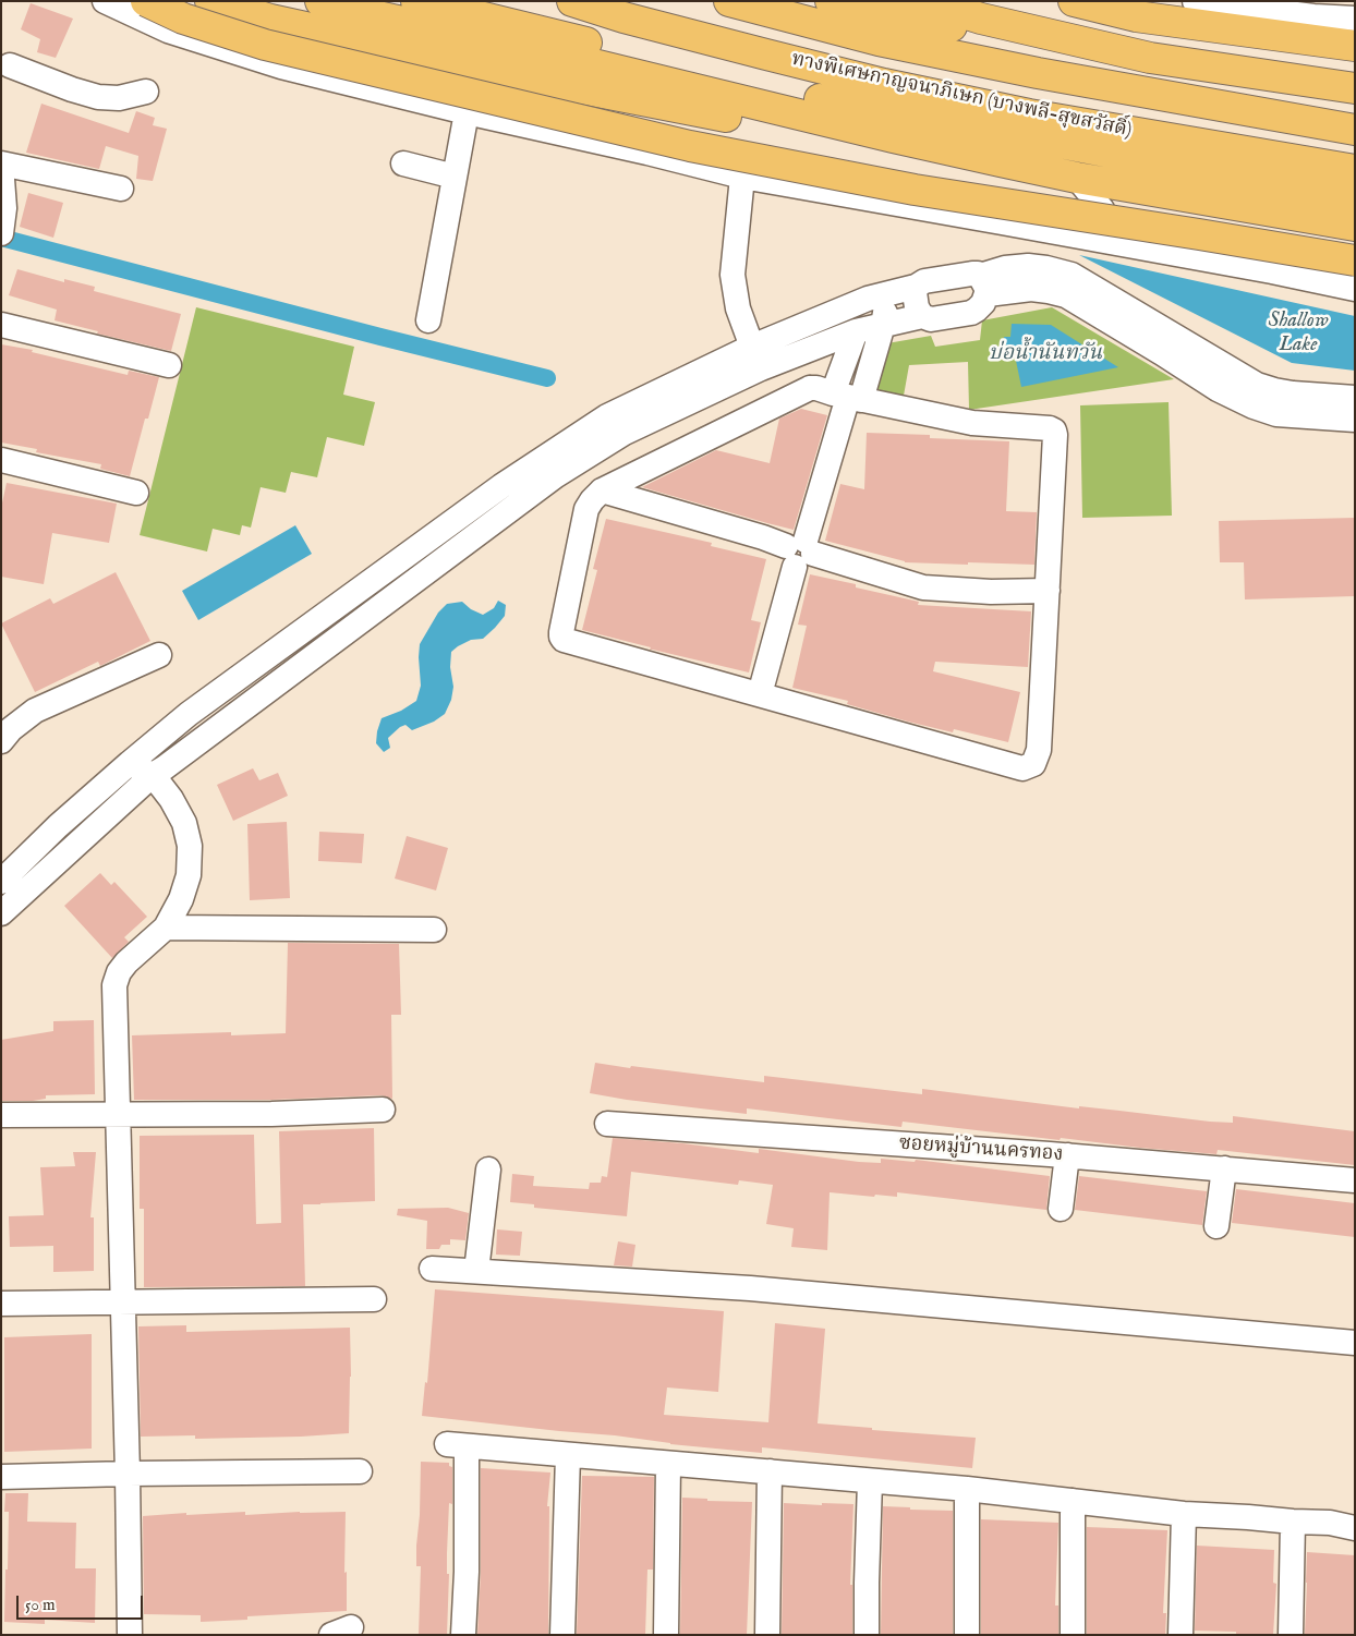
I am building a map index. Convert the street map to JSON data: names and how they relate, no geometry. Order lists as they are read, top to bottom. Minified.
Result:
{"streets":{"highway":["ทางพิเศษกาญจนาภิเษก (บางพลี-สุขสวัสดิ์)"],"street":["ซอยหมู่บ้านนครทอง"]},"water":["Shallow Lake","บ่อน้ำนันทวัน"],"scale_bar":"50 m"}
